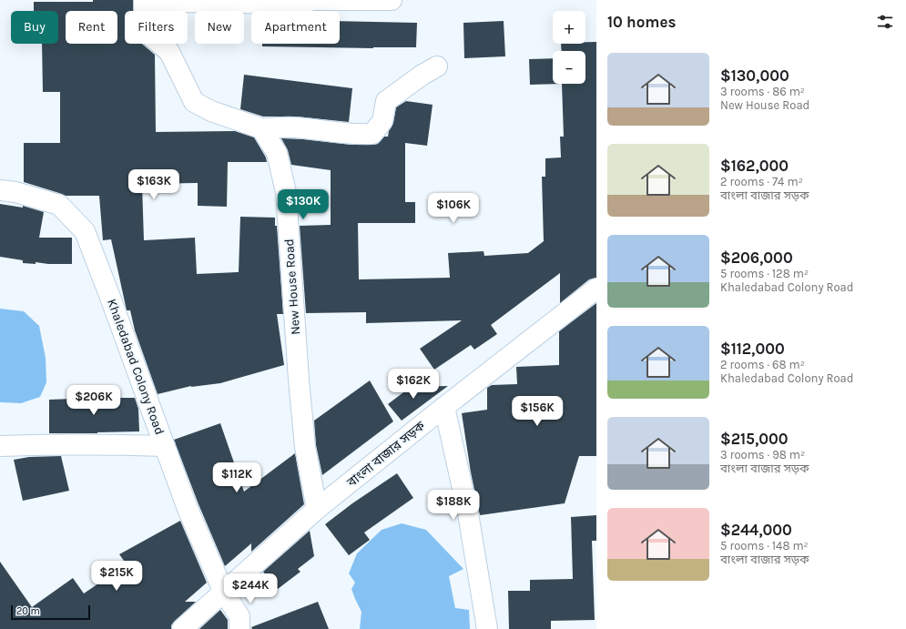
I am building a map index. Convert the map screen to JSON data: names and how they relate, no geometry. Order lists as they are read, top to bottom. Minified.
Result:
{"streets":{"street":["New House Road","Khaledabad Colony Road","বাংলা বাজার সড়ক"]},"crossings":[["New House Road","বাংলা বাজার সড়ক"],["Khaledabad Colony Road","বাংলা বাজার সড়ক"]],"scale_bar":"20 m","page":{"heading":"10 homes","map_buttons":["+","−"],"chip":["Buy","Rent","Filters","New","Apartment"],"list":[{"name":"$130,000","note":"3 rooms · 86 m² · New House Road"},{"name":"$162,000","note":"2 rooms · 74 m² · বাংলা বাজার সড়ক"},{"name":"$206,000","note":"5 rooms · 128 m² · Khaledabad Colony Road"},{"name":"$112,000","note":"2 rooms · 68 m² · Khaledabad Colony Road"},{"name":"$215,000","note":"3 rooms · 98 m² · বাংলা বাজার সড়ক"},{"name":"$244,000","note":"5 rooms · 148 m² · বাংলা বাজার সড়ক"}],"price":["$163K","$130K","$106K","$162K","$206K","$156K","$112K","$188K","$215K","$244K"],"scale":"20 m"}}
